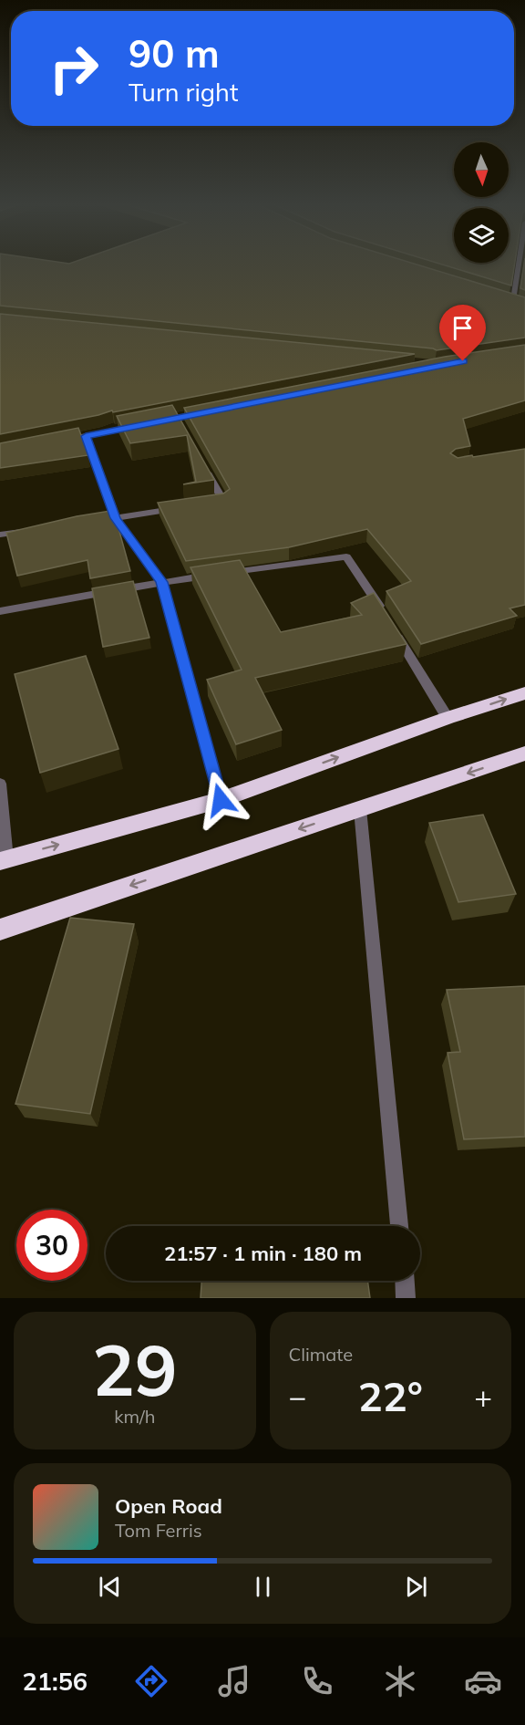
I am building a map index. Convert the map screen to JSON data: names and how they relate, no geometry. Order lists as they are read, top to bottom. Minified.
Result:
{"north":"bottom","page":{"turn":["90 m","Turn right"],"limit":"30","trip":"21:57 · 1 min · 180 m","tile":[["29","km/h"],"Climate"],"heat":["−","22°","+"],"song":["Open Road","Tom Ferris"],"tabs":"21:56"}}
